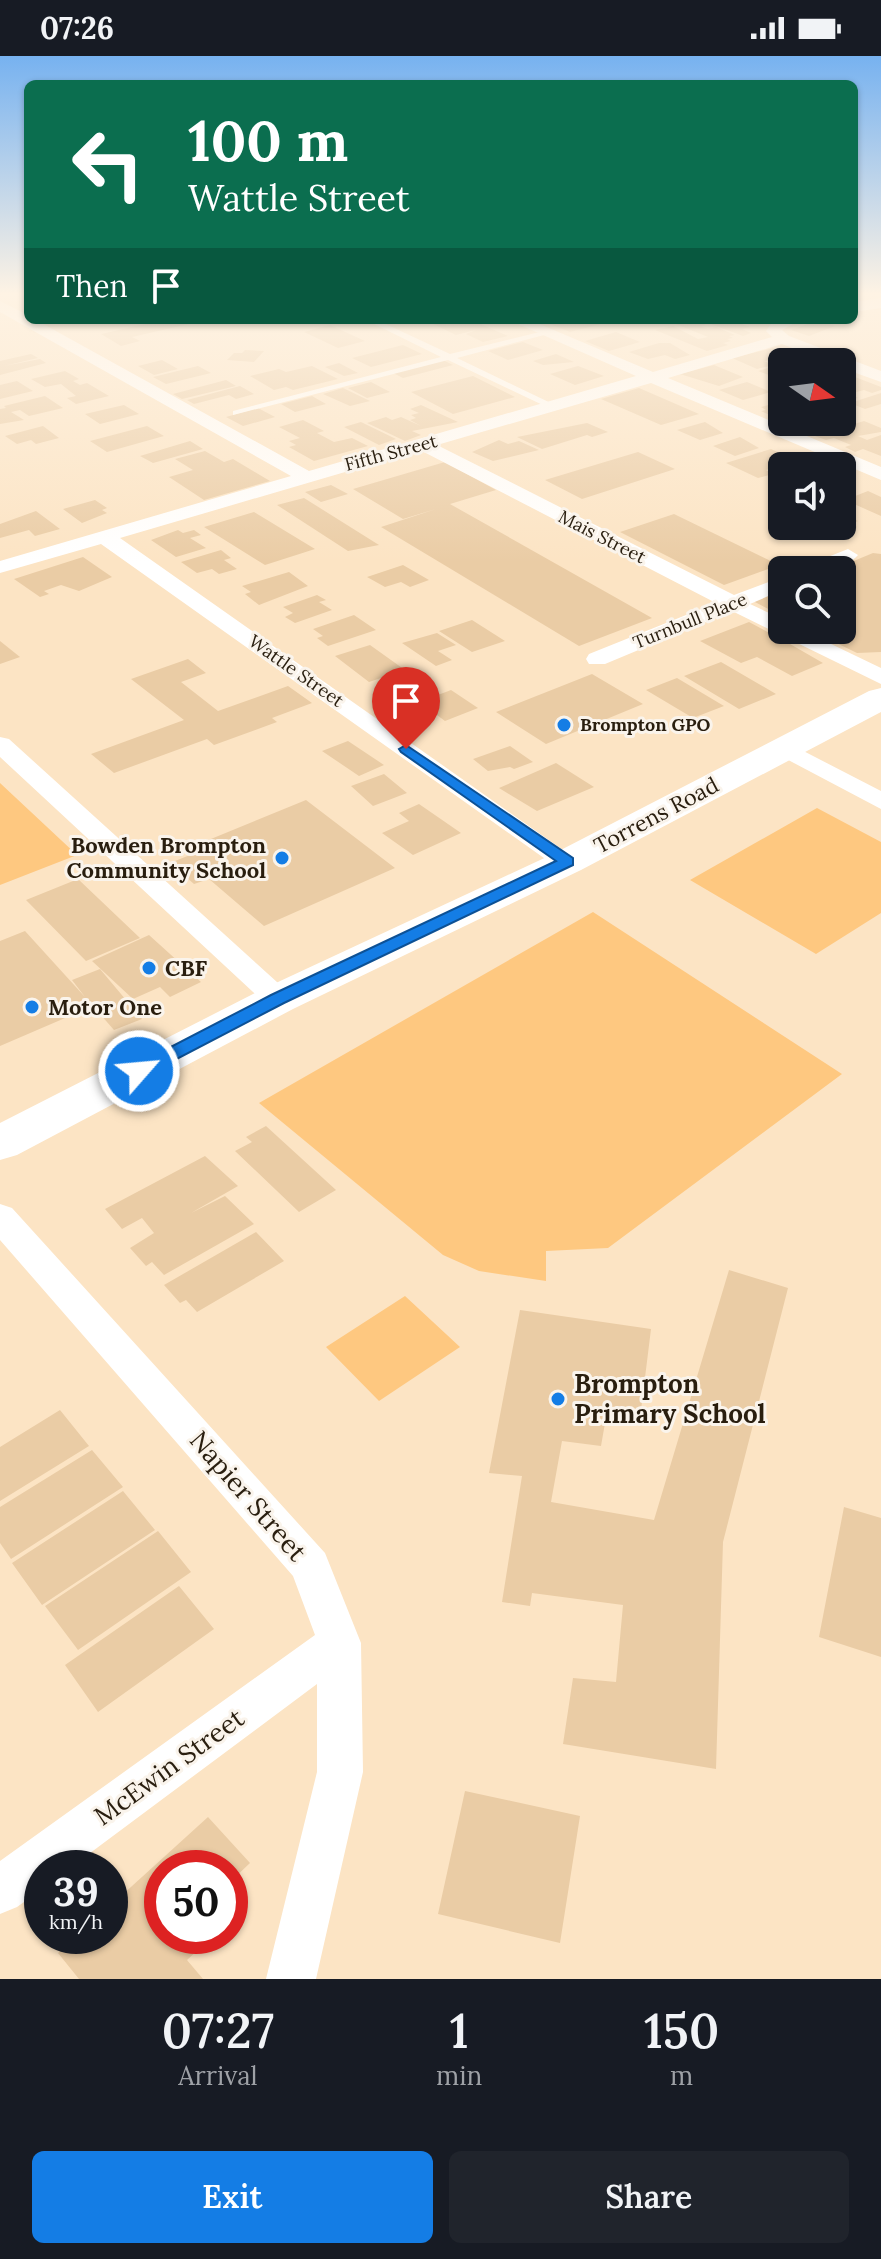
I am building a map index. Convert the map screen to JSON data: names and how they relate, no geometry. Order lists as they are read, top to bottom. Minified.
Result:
{"streets":{"main road":["Torrens Road"],"street":["Fifth Street","Mais Street","Turnbull Place","Wattle Street","Napier Street","McEwin Street"]},"crossings":[["Fifth Street","Mais Street"],["Fifth Street","Wattle Street"],["Mais Street","Turnbull Place"],["Wattle Street","Torrens Road"],["Napier Street","McEwin Street"]],"places":["Brompton GPO","Bowden Brompton Community School","CBF","Motor One","Brompton Primary School"],"north":"right","page":{"status":"07:26","turn":["100 m","Wattle Street"],"then":"Then","speed":"39 km/h","limit":"50","eta":["07:27","Arrival","1","min","150","m"],"buttons":["Exit","Share"]}}
